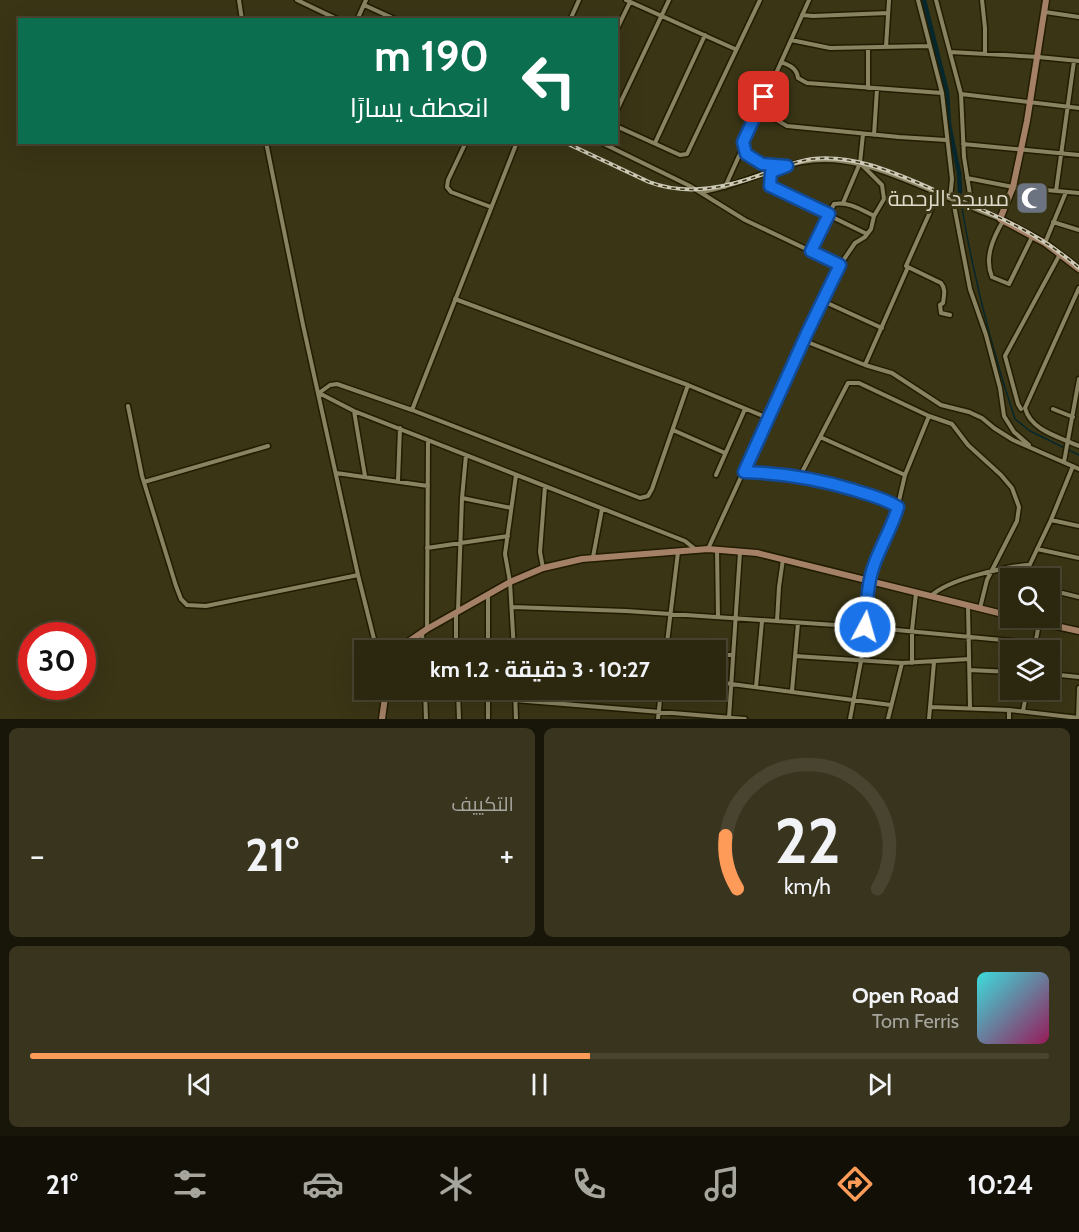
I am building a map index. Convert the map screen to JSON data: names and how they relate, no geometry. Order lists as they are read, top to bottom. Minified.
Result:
{"places":{"mosque":["مسجد الرحمة"]},"page":{"turn":["190 m","انعطف يسارًا"],"limit":"30","trip":"10:27 · 3 دقيقة · 1.2 km","tile":"التكييف","heat":["−","21°","+"],"song":["Open Road","Tom Ferris"],"tabs":["10:24","21°"],"gauge":["22","km/h"]}}
